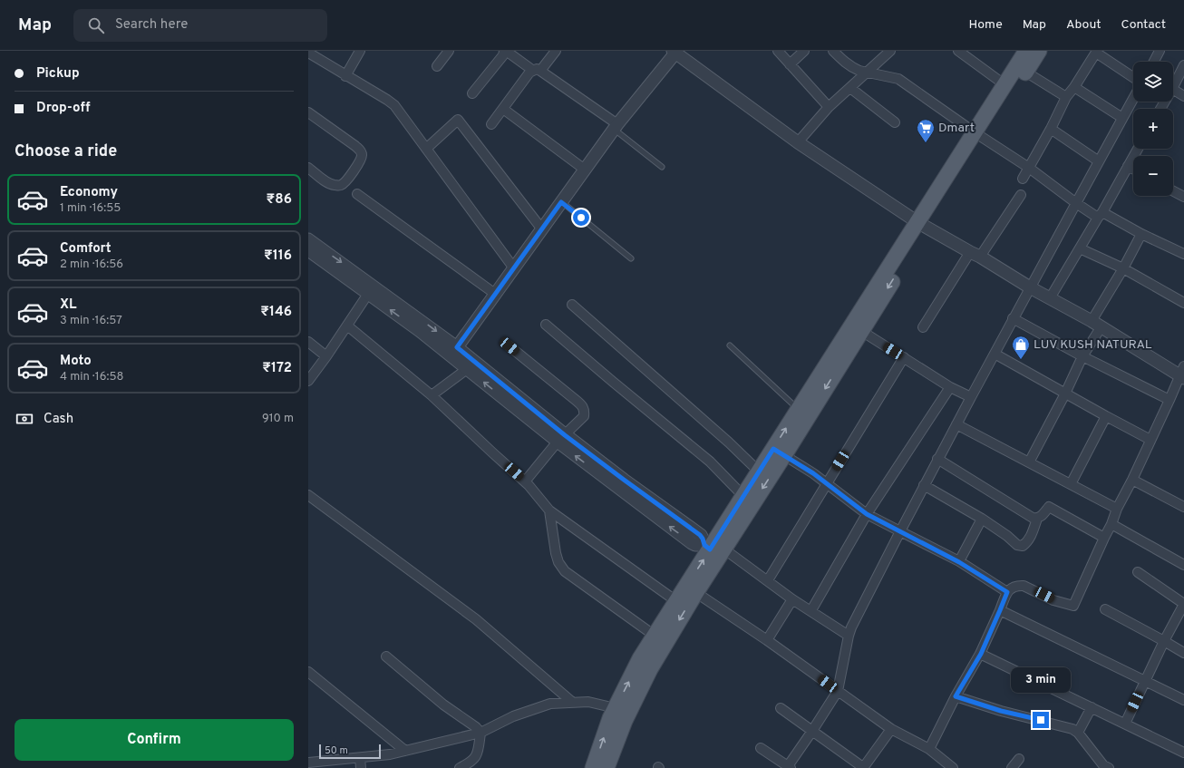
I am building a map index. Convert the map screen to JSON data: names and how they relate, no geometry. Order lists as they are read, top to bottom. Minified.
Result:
{"places":{"supermarket":["Dmart"],"shop":["LUV KUSH NATURAL"]},"scale_bar":"50 m","page":{"header":"Map","search":"Search here","nav":["Home","Map","About","Contact"],"banner":["Pickup","Drop-off"],"map_buttons":["+","−"],"heading":"Choose a ride","list":[{"name":"Economy","note":"1 min · 16:55","value":"₹86"},{"name":"Comfort","note":"2 min · 16:56","value":"₹116"},{"name":"XL","note":"3 min · 16:57","value":"₹146"},{"name":"Moto","note":"4 min · 16:58","value":"₹172"}],"pay":["Cash","910 m"],"bubble":"3 min","buttons":"Confirm","scale":"50 m"}}
